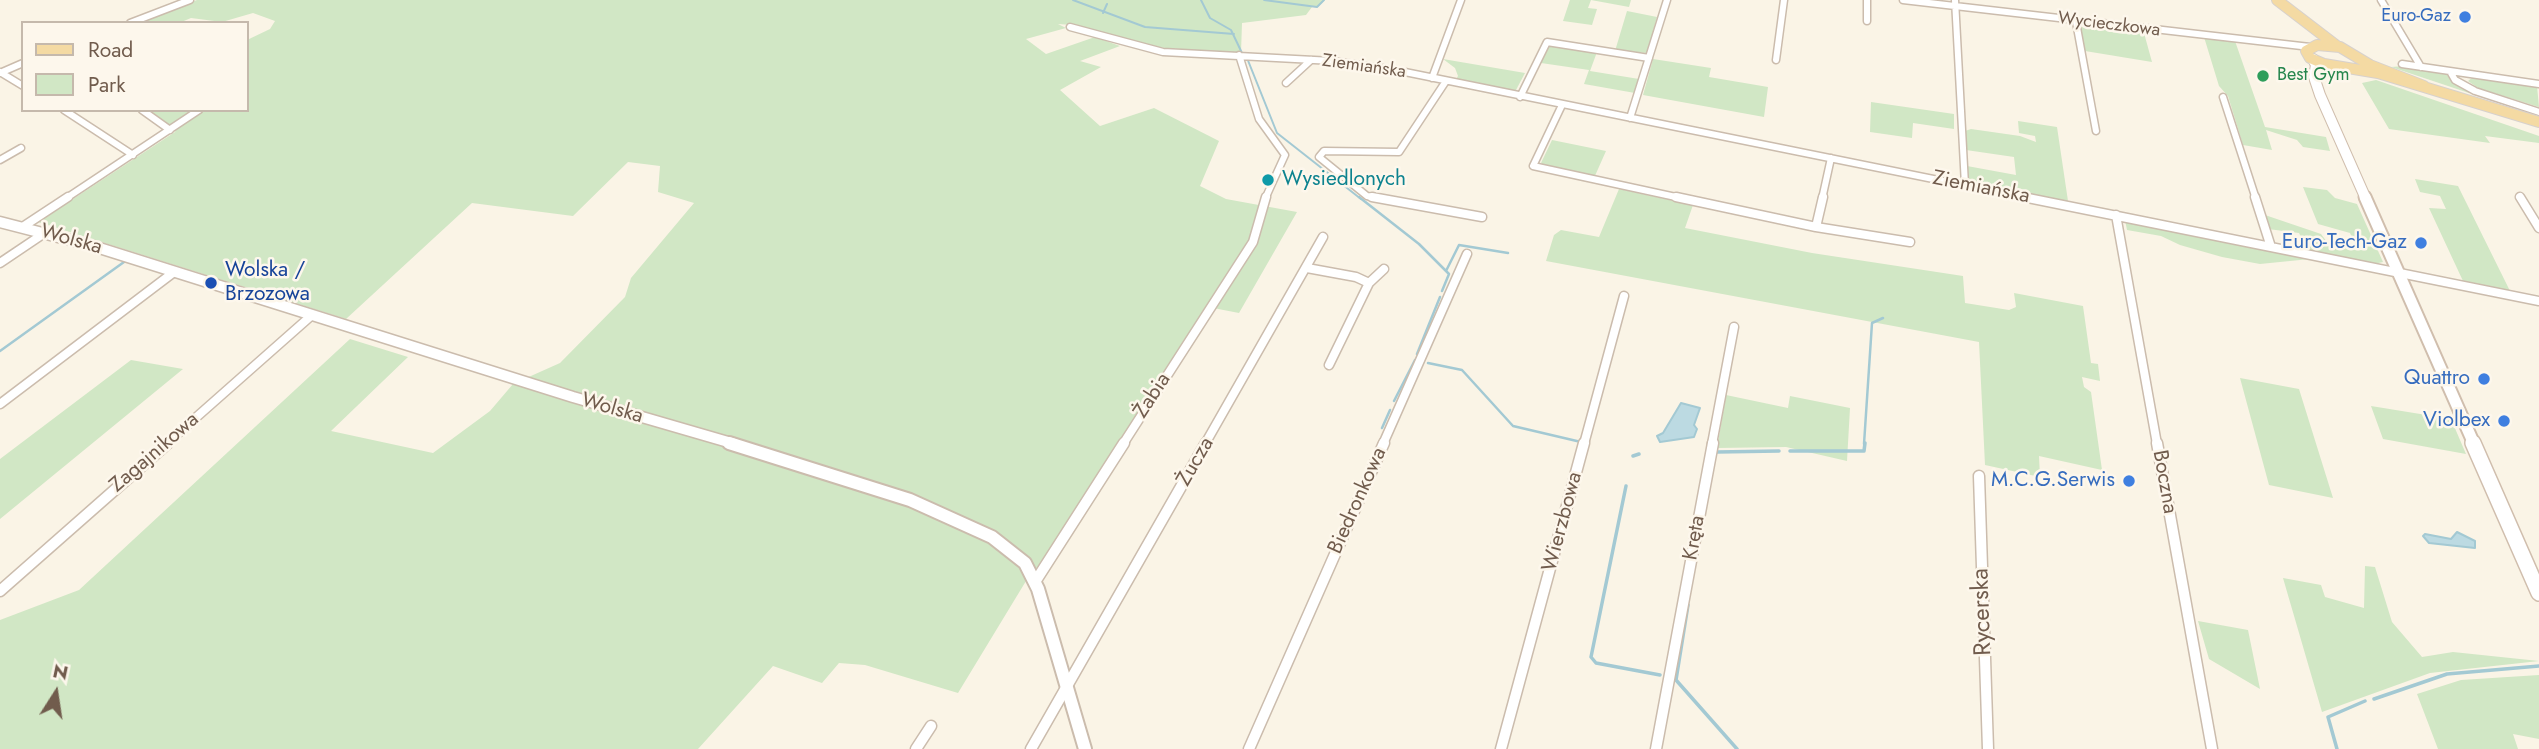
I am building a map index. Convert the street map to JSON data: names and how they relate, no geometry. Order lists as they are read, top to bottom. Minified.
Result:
{"streets":{"street":["Wycieczkowa","Ziemiańska","Wolska","Żabia","Zagajnikowa","Żucza","Boczna","Biedronkowa","Wierzbowa","Kręta","Rycerska"]},"crossings":[["Ziemiańska","Żabia"],["Ziemiańska","Boczna"],["Wolska","Żabia"],["Wolska","Zagajnikowa"],["Wolska","Żucza"]],"places":["Euro-Gaz","Best Gym","Wysiedlonych","Euro-Tech-Gaz","Wolska / Brzozowa","Quattro","Violbex","M.C.G.Serwis"],"legend":["Road","Park"],"north":"top"}
